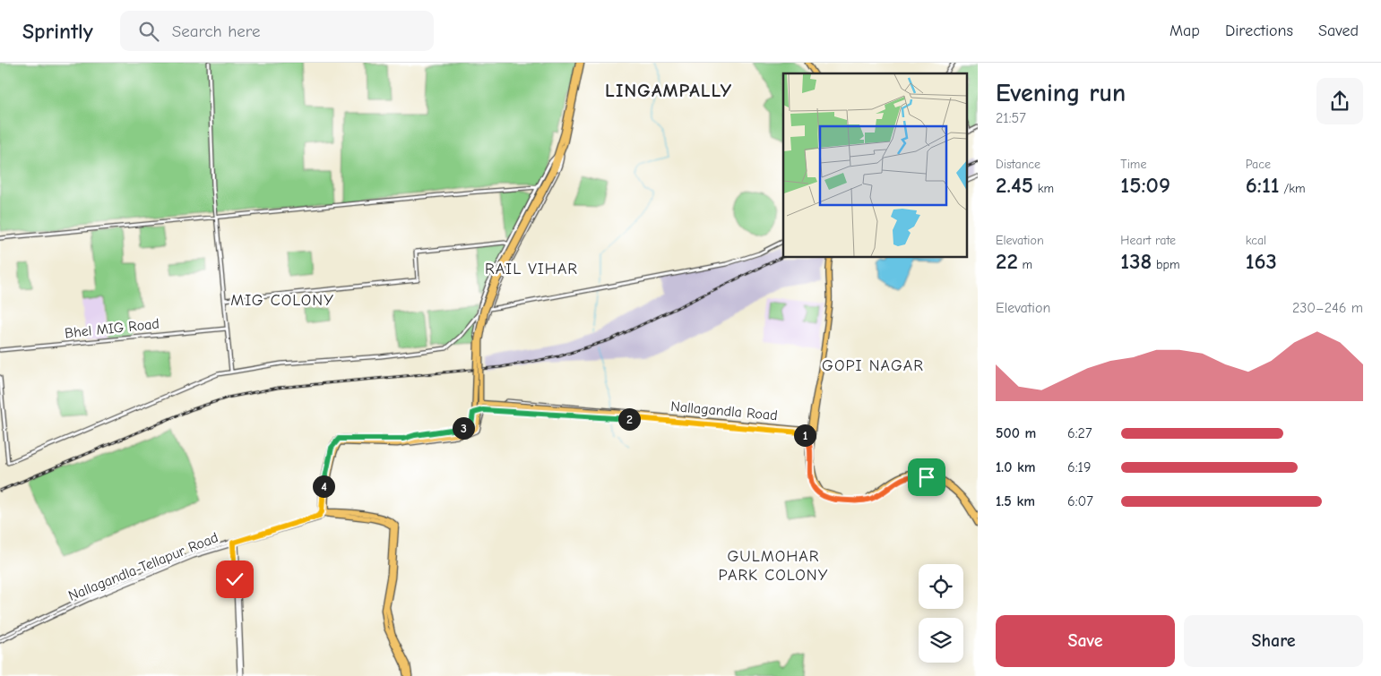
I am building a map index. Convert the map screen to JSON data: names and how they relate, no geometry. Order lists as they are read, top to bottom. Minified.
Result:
{"streets":{"main road":["Nallagandla Road"],"street":["Bhel MIG Road","Nallagandla-Tellapur Road"]},"districts":["LINGAMPALLY","RAIL VIHAR","MIG COLONY","GOPI NAGAR","GULMOHAR PARK COLONY"],"page":{"header":"Sprintly","search":"Search here","nav":["Map","Directions","Saved"],"heading":["Evening run","21:57"],"stats":[["Distance","2.45 km"],["Time","15:09"],["Pace","6:11 /km"],["Elevation","22 m"],["Heart rate","138 bpm"],["kcal","163"]],"chart":["Elevation","230–246 m"],"pins":["2","3","1","4"],"list":[{"name":"500 m","note":"6:27"},{"name":"1.0 km","note":"6:19"},{"name":"1.5 km","note":"6:07"}],"buttons":["Save","Share"]}}
